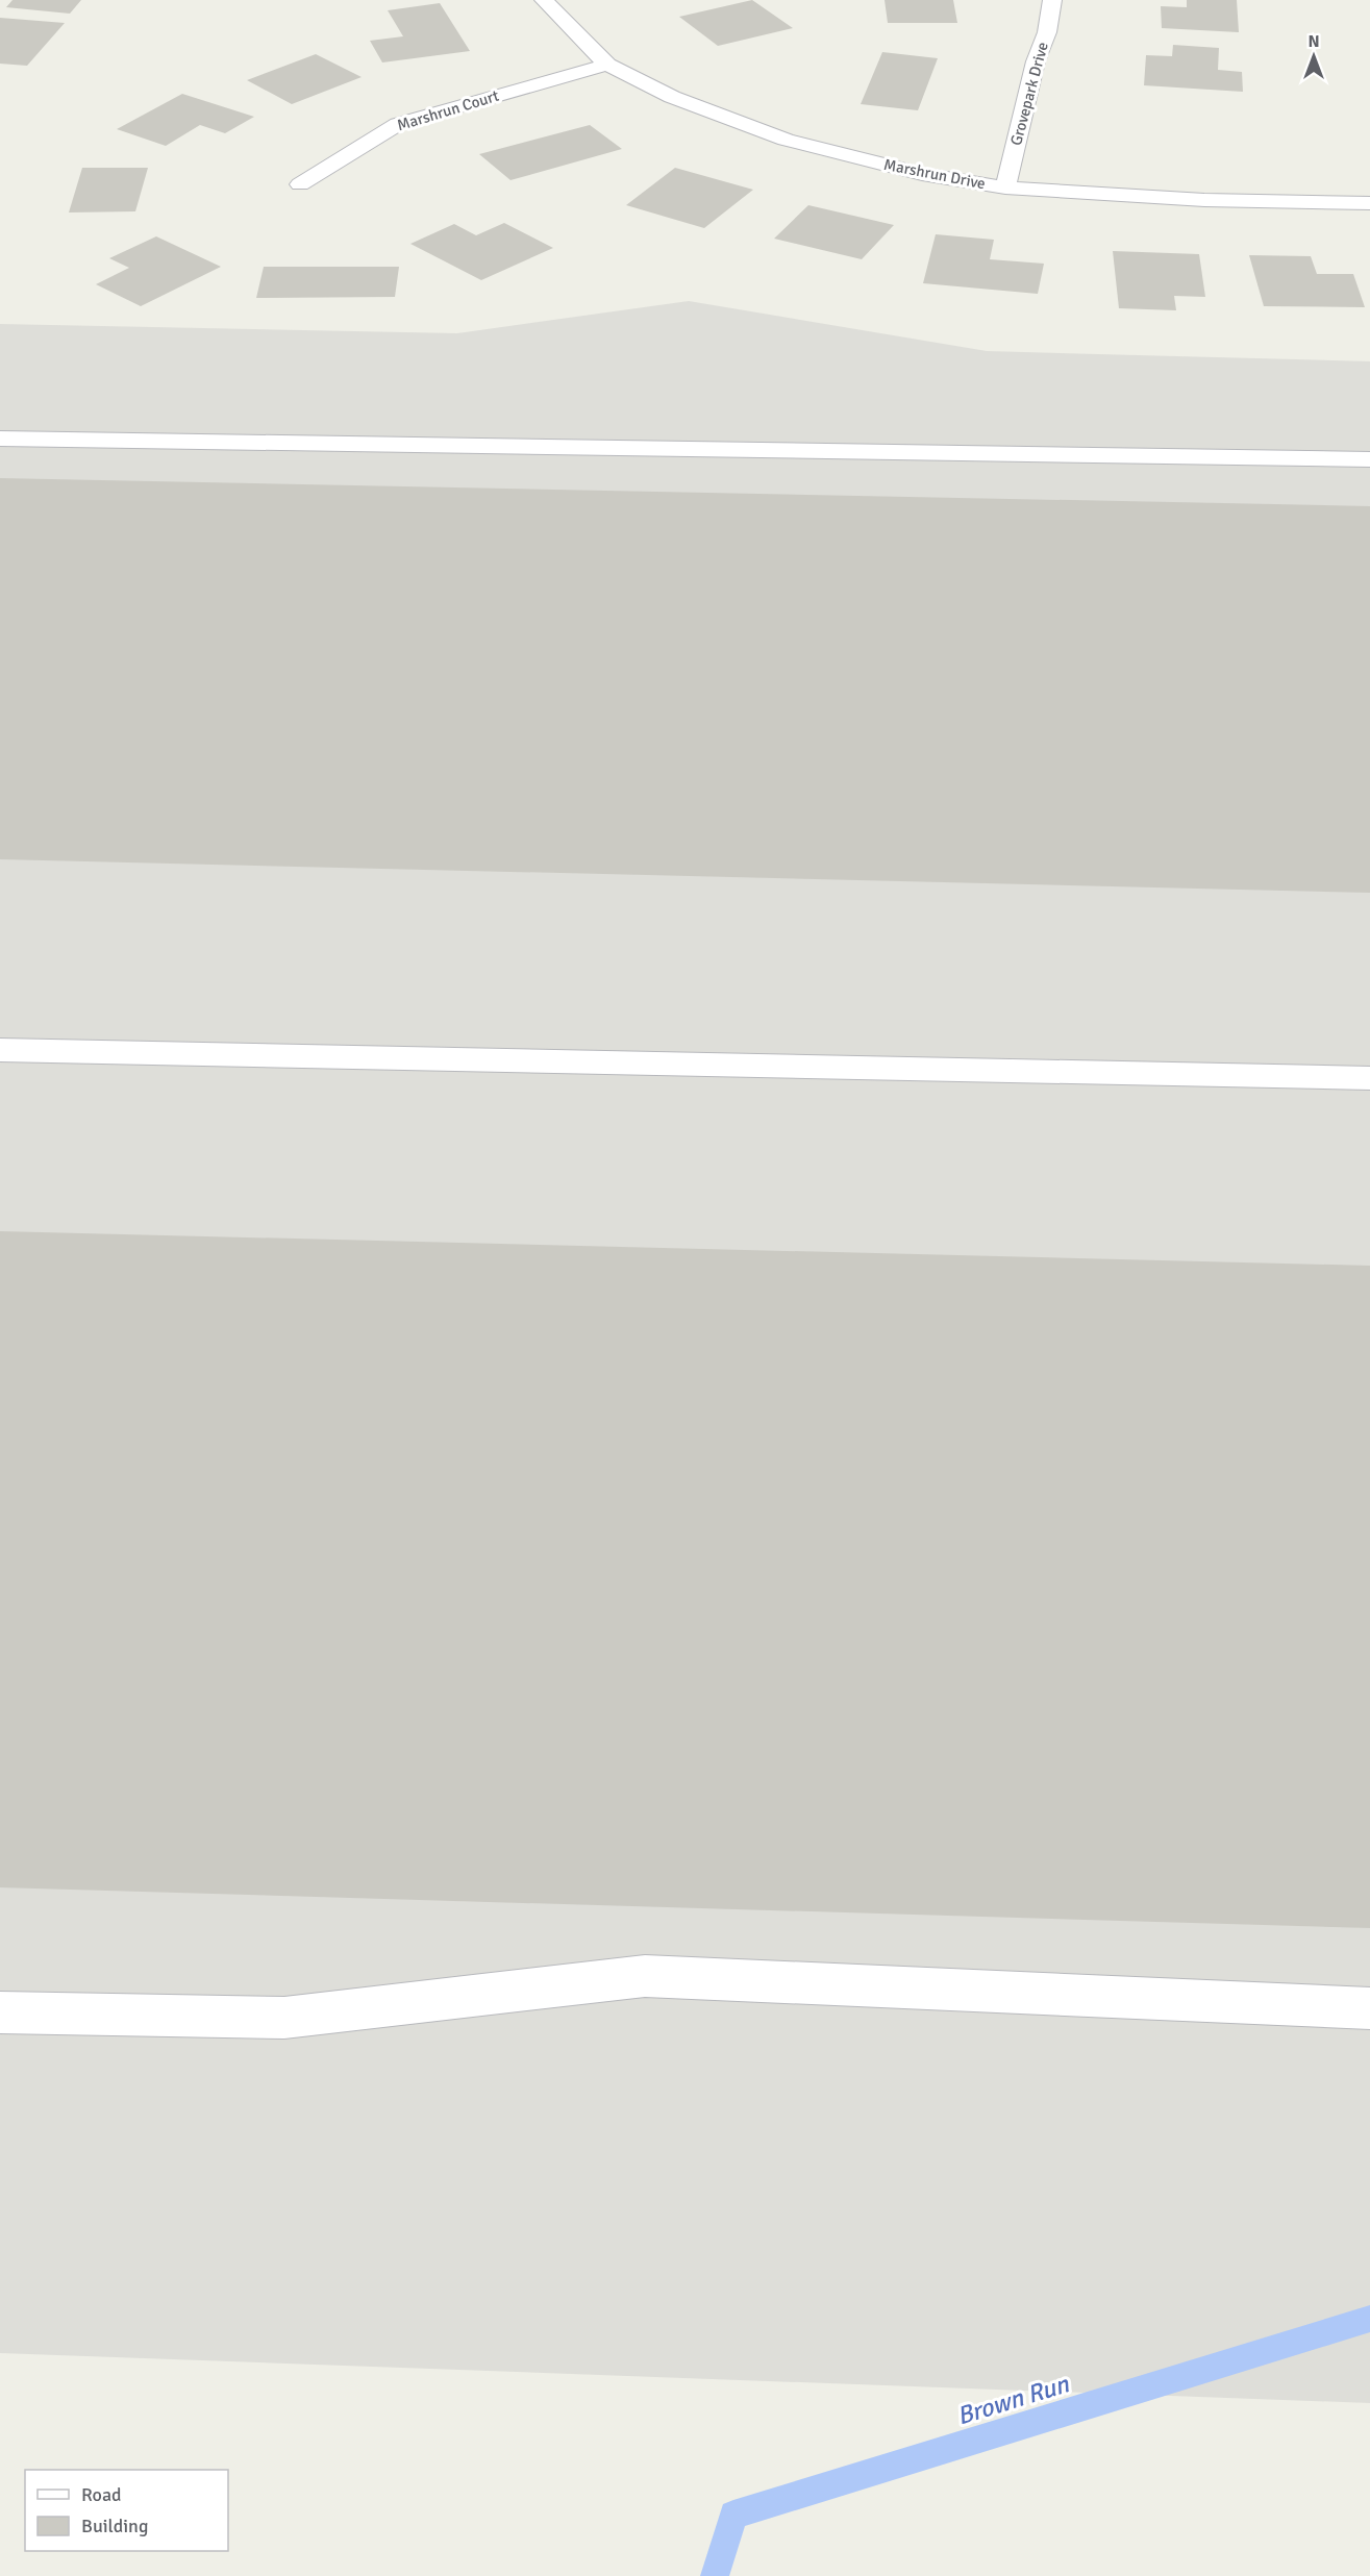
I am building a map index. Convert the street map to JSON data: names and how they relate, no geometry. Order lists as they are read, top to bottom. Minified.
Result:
{"streets":{"street":["Grovepark Drive","Marshrun Court","Marshrun Drive"]},"crossings":[["Grovepark Drive","Marshrun Drive"],["Marshrun Court","Marshrun Drive"]],"water":["Brown Run"],"legend":["Road","Building"],"north":"top"}
